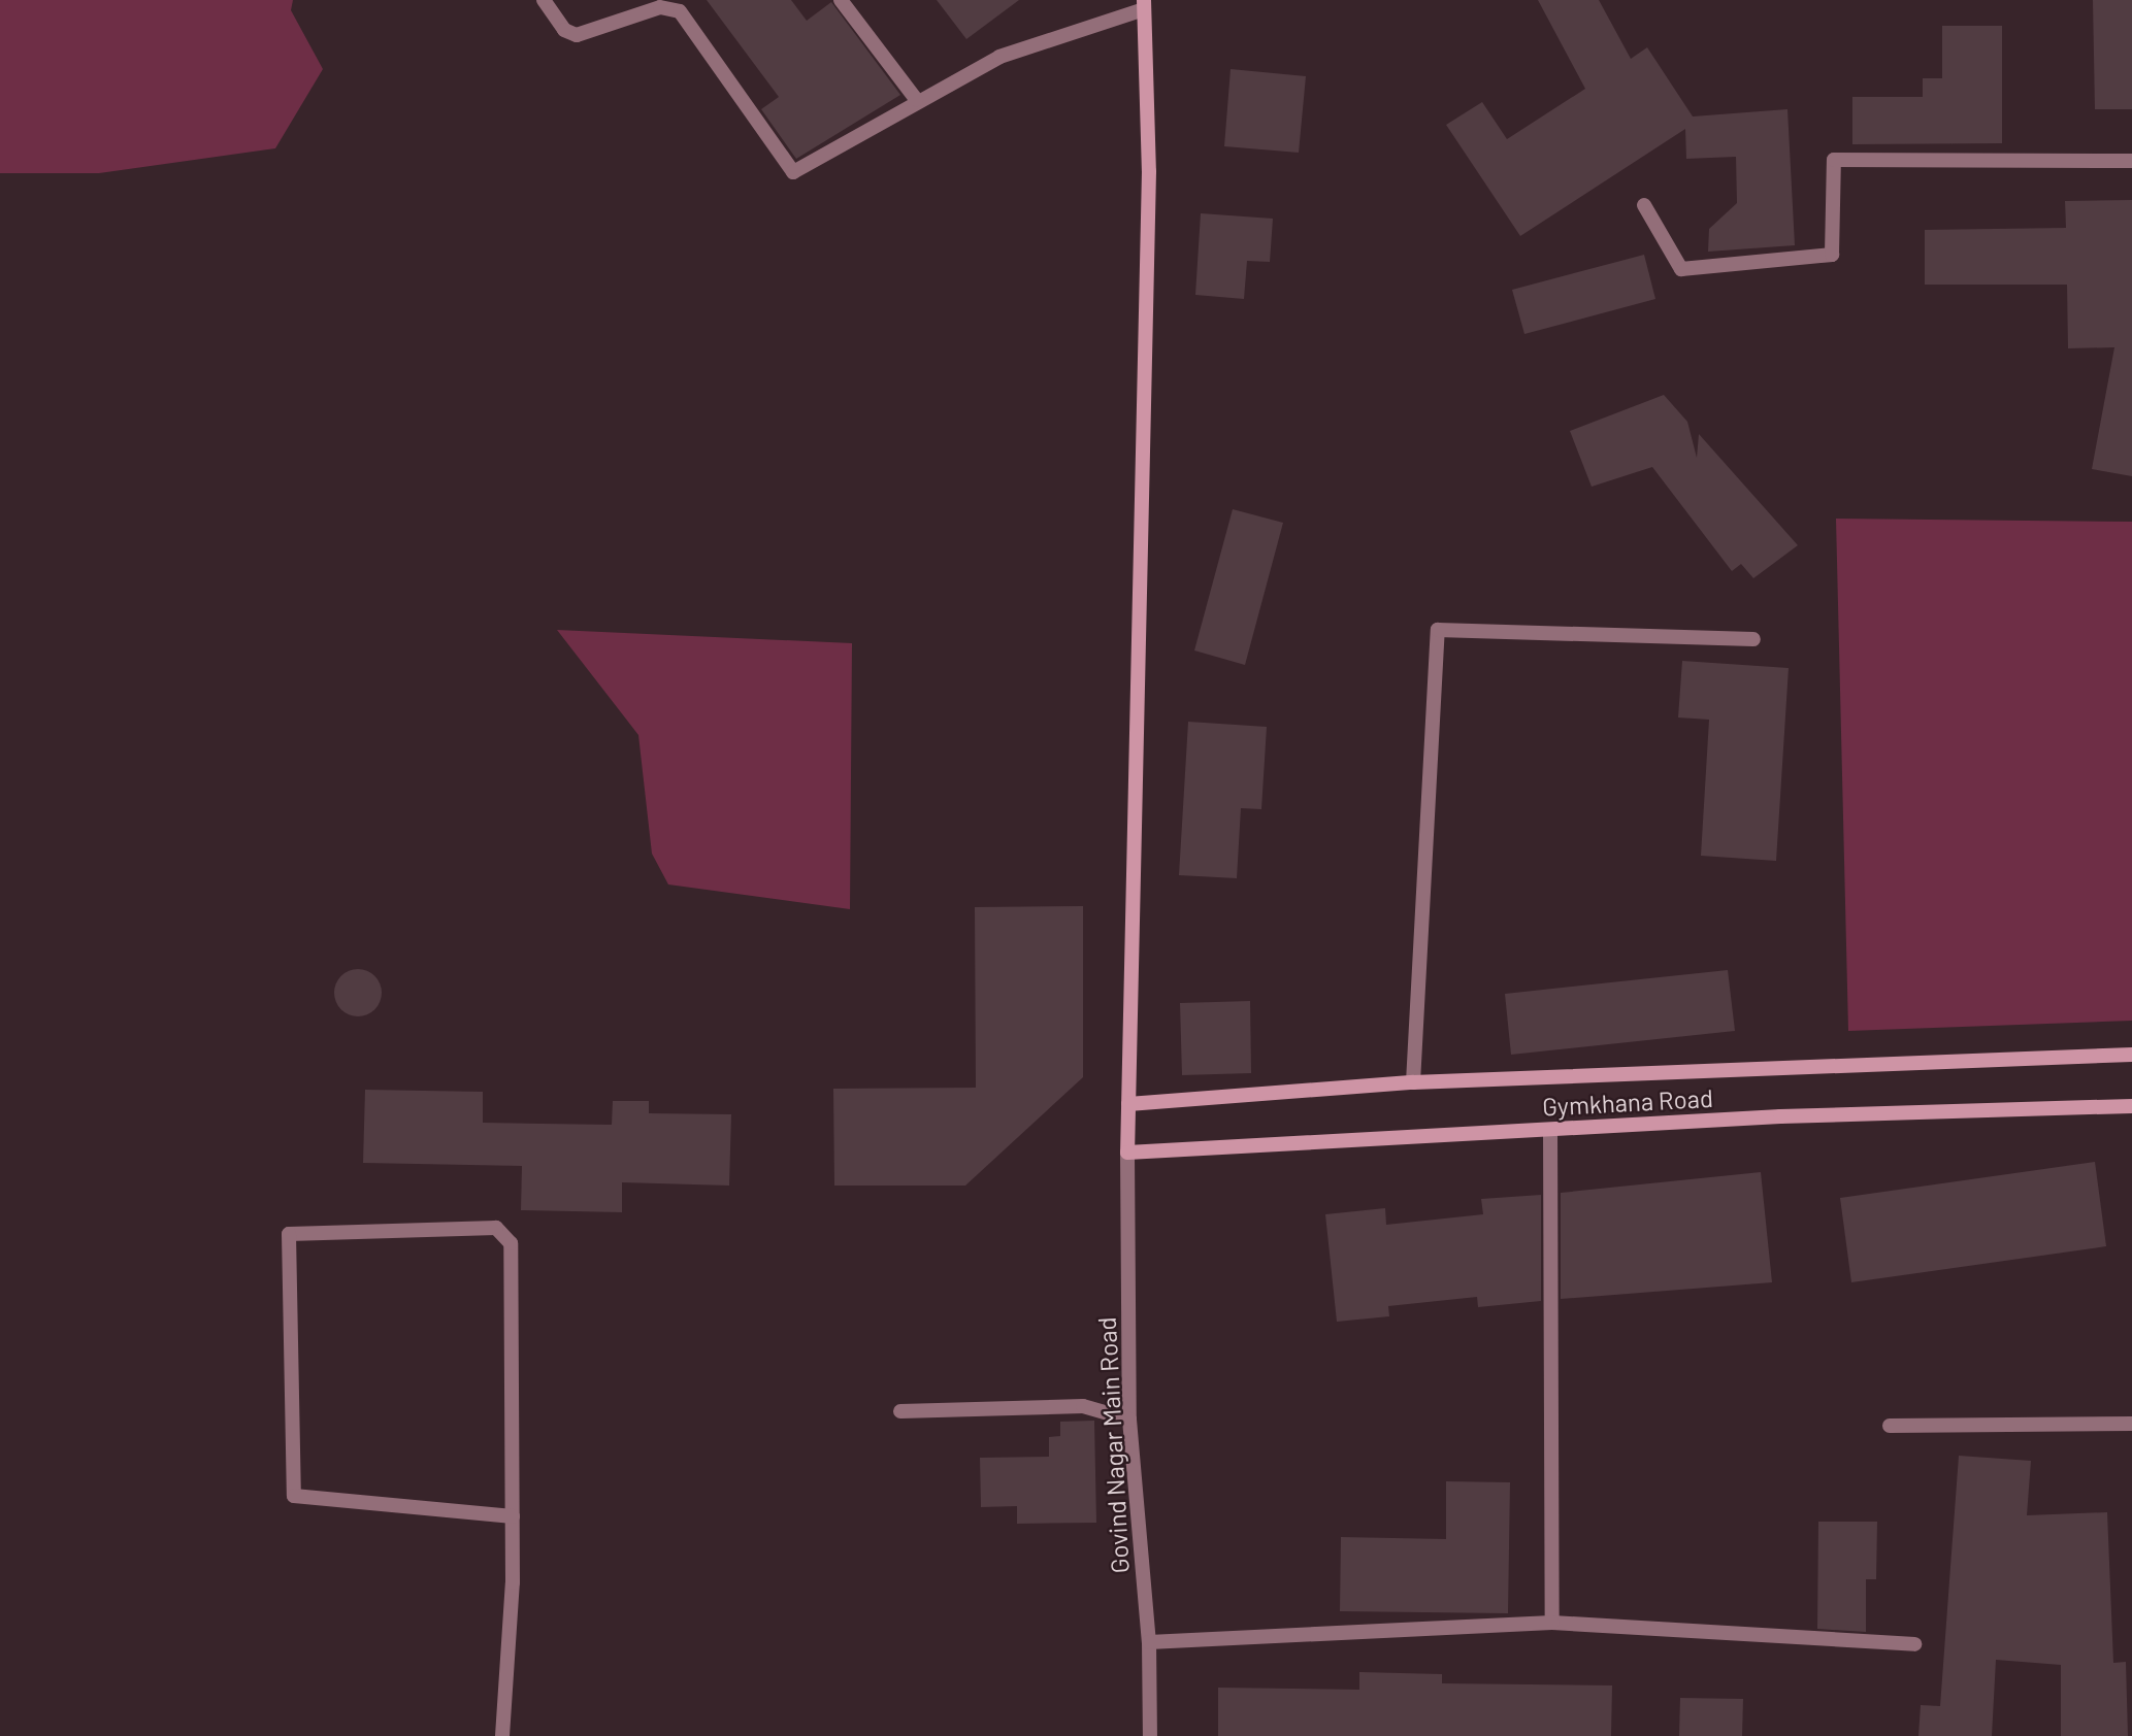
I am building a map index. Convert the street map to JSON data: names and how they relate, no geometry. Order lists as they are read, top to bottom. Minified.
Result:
{"streets":{"street":["Gymkhana Road","Govind Nagar Main Road"]},"crossings":[["Gymkhana Road","Govind Nagar Main Road"]]}
